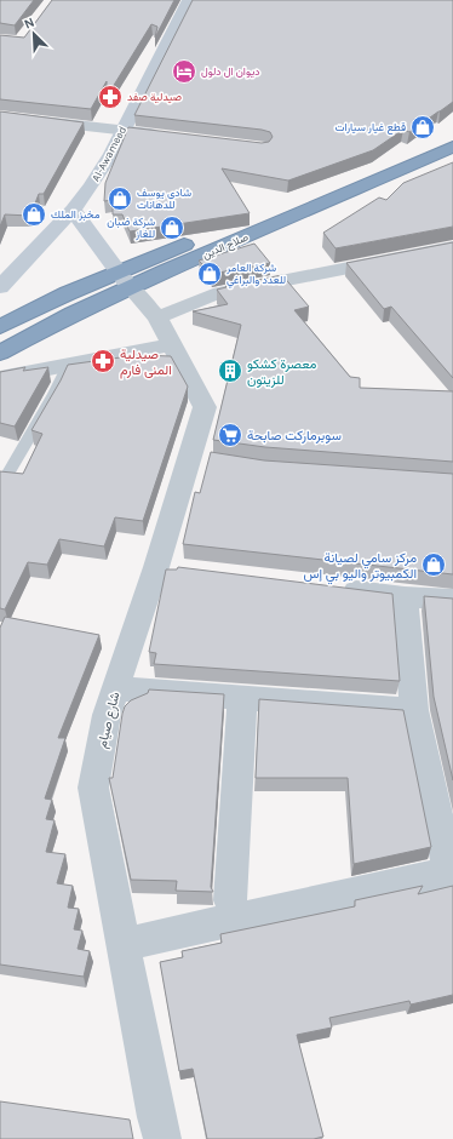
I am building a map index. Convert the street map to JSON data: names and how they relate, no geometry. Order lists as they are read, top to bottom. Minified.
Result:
{"streets":{"highway":["صلاح الدين"],"main road":["Al-Awameed"],"street":["شارع صيام"]},"crossings":[["صلاح الدين","شارع صيام"]],"places":{"hotel":["ديوان ال دلول"],"pharmacy":["صيدلية صفد","صيدلية المنى فارم"],"shop":["قطع غيار سيارات","شادي يوسف للدهانات","مخبز الملك","شركة ضبان للغاز","شركة العامر للعدد والبراغي","مركز سامي لصيانة الكمبيوتر واليو بي إس"],"building":["معصرة كشكو للزيتون"],"supermarket":["سوبرماركت صابحة"]},"north":"top left"}
